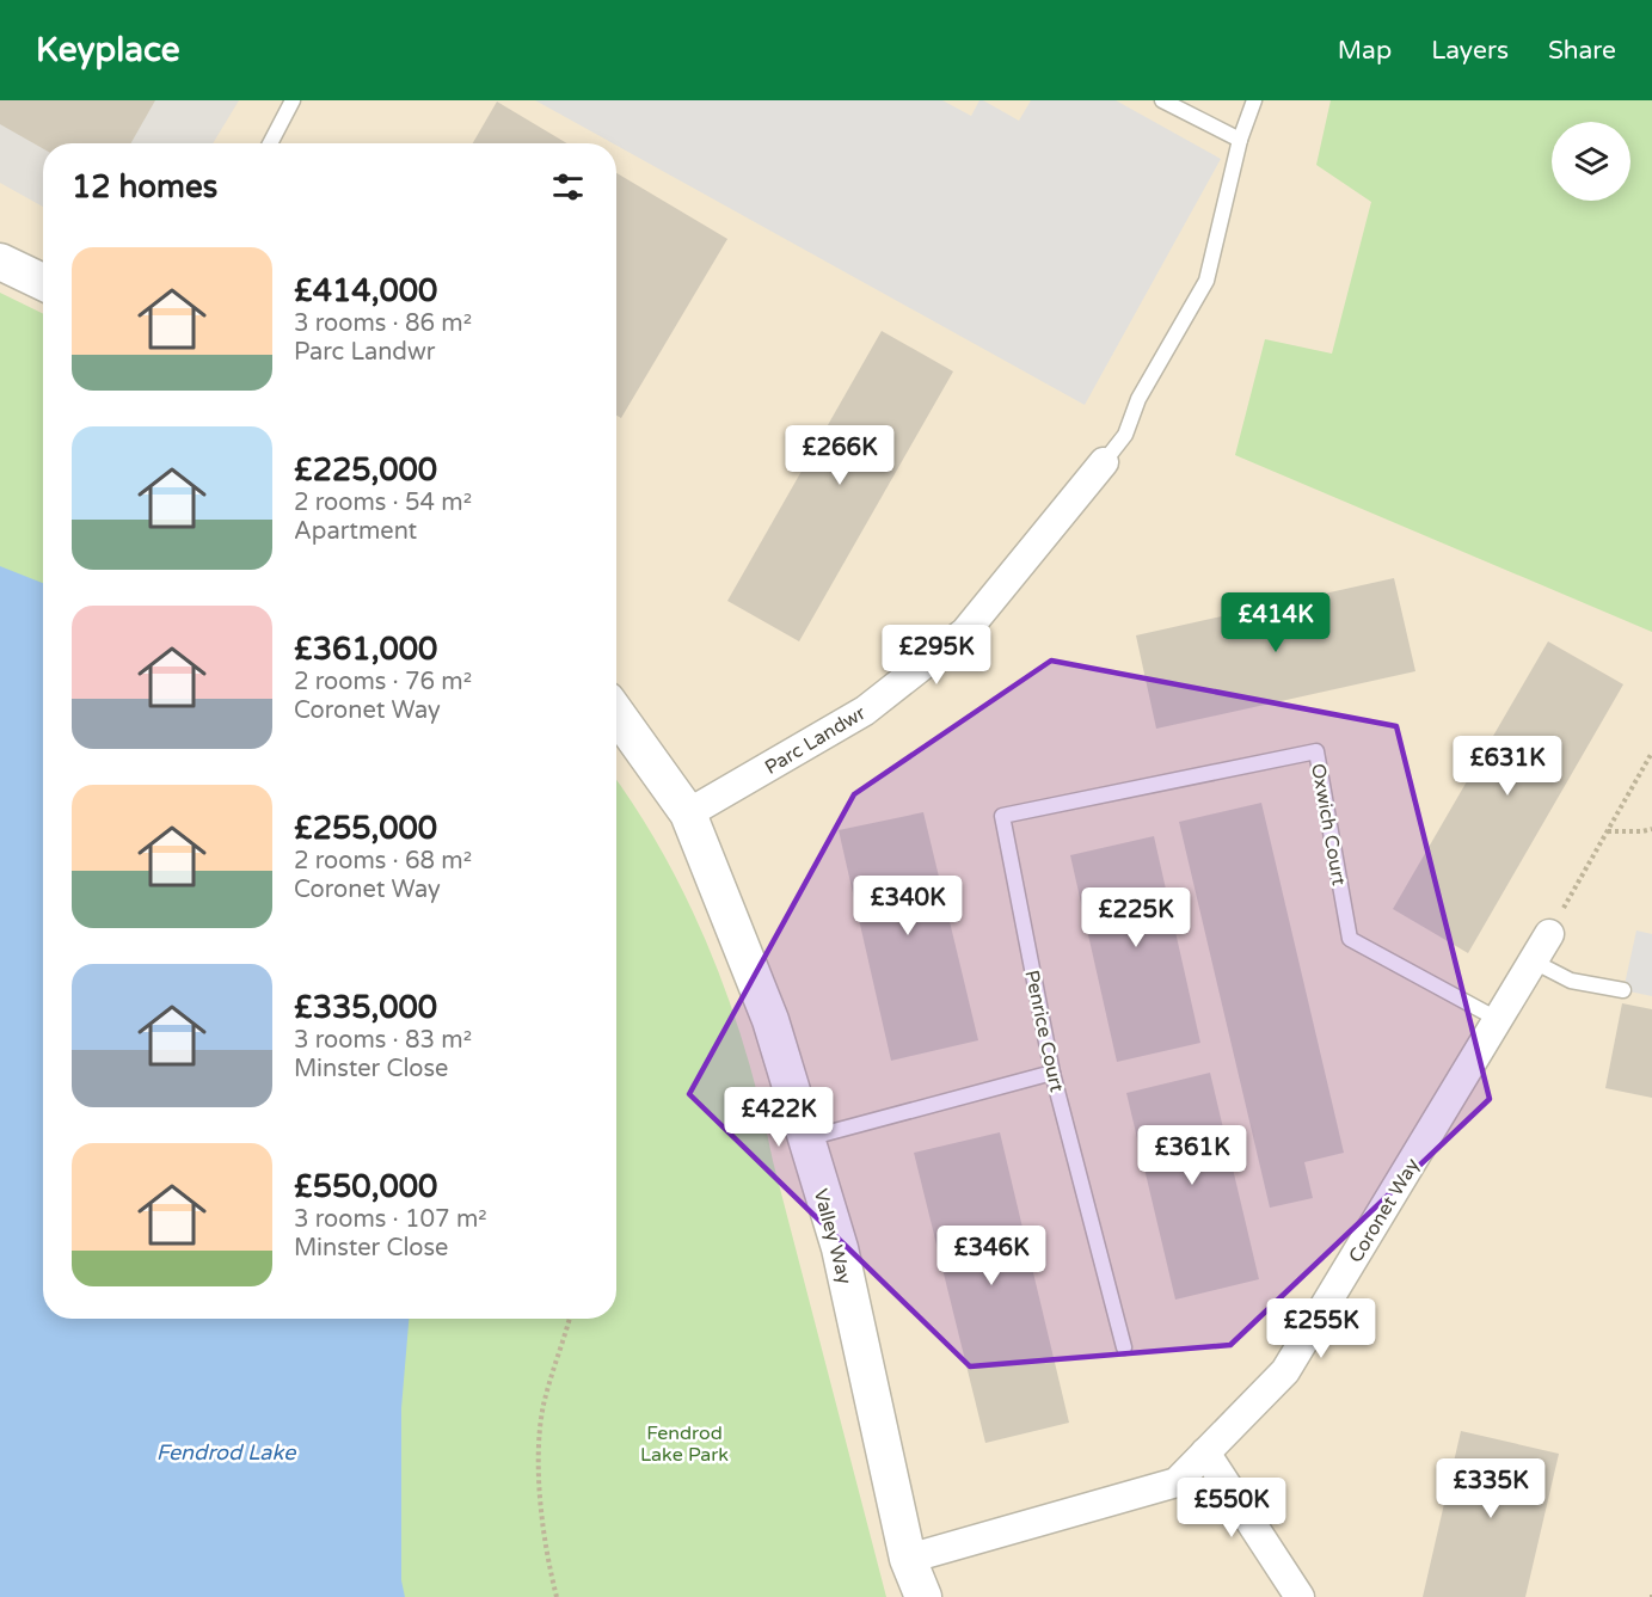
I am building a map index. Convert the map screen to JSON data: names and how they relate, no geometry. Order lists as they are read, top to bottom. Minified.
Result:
{"streets":{"street":["Parc Landwr","Coronet Way","Valley Way"],"lane":["Oxwich Court","Penrice Court"]},"crossings":[["Parc Landwr","Valley Way"],["Oxwich Court","Penrice Court"],["Oxwich Court","Coronet Way"],["Coronet Way","Valley Way"]],"water":["Fendrod Lake"],"parks":["Fendrod Lake Park"],"page":{"header":"Keyplace","nav":["Map","Layers","Share"],"heading":"12 homes","list":[{"name":"£414,000","note":"3 rooms · 86 m² · Parc Landwr"},{"name":"£225,000","note":"2 rooms · 54 m² · Apartment"},{"name":"£361,000","note":"2 rooms · 76 m² · Coronet Way"},{"name":"£255,000","note":"2 rooms · 68 m² · Coronet Way"},{"name":"£335,000","note":"3 rooms · 83 m² · Minster Close"},{"name":"£550,000","note":"3 rooms · 107 m² · Minster Close"}],"price":["£266K","£414K","£295K","£631K","£340K","£225K","£422K","£361K","£346K","£255K","£335K","£550K"]}}
